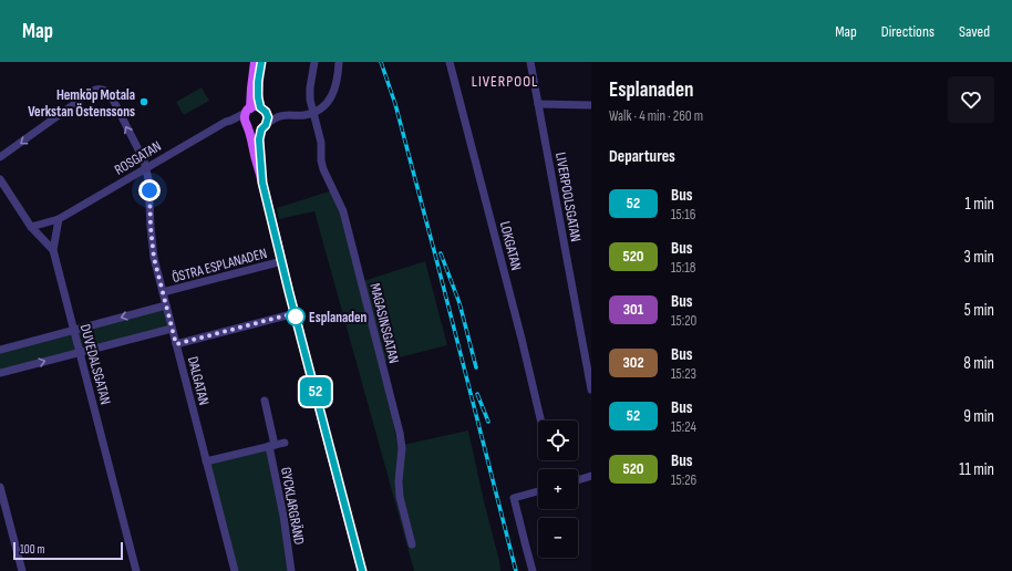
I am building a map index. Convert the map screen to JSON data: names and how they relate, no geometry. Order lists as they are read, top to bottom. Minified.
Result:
{"streets":{"street":["ROSGATAN","LIVERPOOLSGATAN","LOKGATAN","ÖSTRA ESPLANADEN","MAGASINSGATAN","DUVEDALSGATAN","DALGATAN","GYCKLARGRÄND"]},"crossings":[["ROSGATAN","DUVEDALSGATAN"],["ROSGATAN","DALGATAN"],["ÖSTRA ESPLANADEN","DALGATAN"]],"districts":["LIVERPOOL"],"places":["Hemköp Motala Verkstan Östenssons","Esplanaden"],"lines":["bus line 52"],"scale_bar":"100 m","page":{"header":"Map","nav":["Map","Directions","Saved"],"on_map":"52","heading":[["Esplanaden","Walk · 4 min · 260 m"],"Departures"],"list":[{"mark":"52","name":"Bus","note":"15:16","value":"1 min"},{"mark":"520","name":"Bus","note":"15:18","value":"3 min"},{"mark":"301","name":"Bus","note":"15:20","value":"5 min"},{"mark":"302","name":"Bus","note":"15:23","value":"8 min"},{"mark":"52","name":"Bus","note":"15:24","value":"9 min"},{"mark":"520","name":"Bus","note":"15:26","value":"11 min"}],"map_buttons":["+","−"],"scale":"100 m"}}
